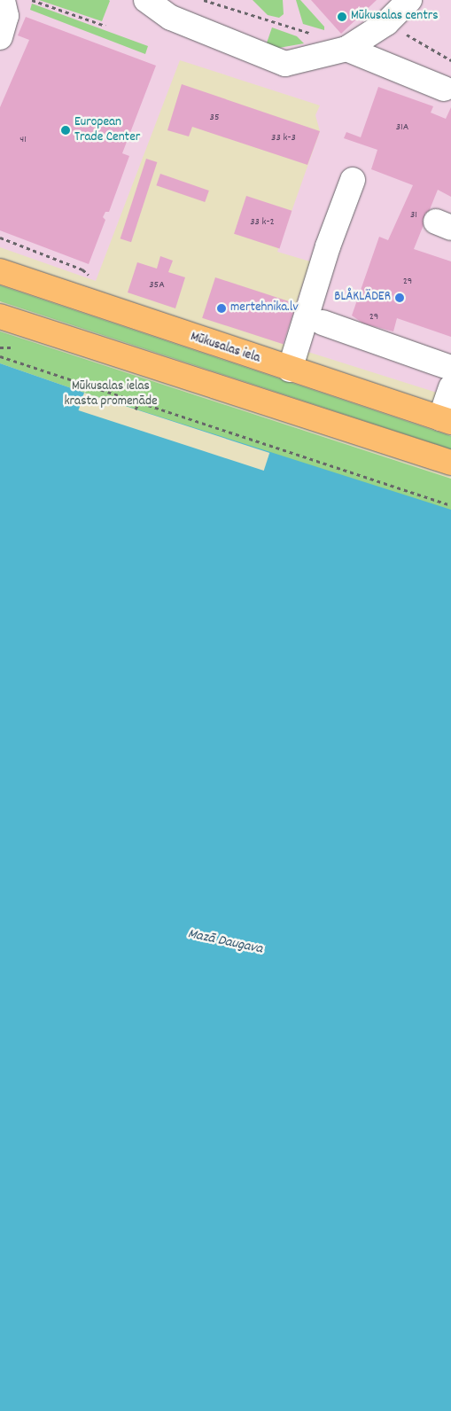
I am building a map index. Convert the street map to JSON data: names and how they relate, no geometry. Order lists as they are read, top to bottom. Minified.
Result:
{"streets":{"main road":["Mūkusalas iela"]},"water":["Mazā Daugava"],"parks":["Mūkusalas ielas krasta promenāde"],"places":["Mūkusalas centrs","European Trade Center","BLÅKLÄDER","mertehnika.lv"],"house_numbers":["35","31A","33 k-3","41","31","33 k-2","29","35A","29"]}
